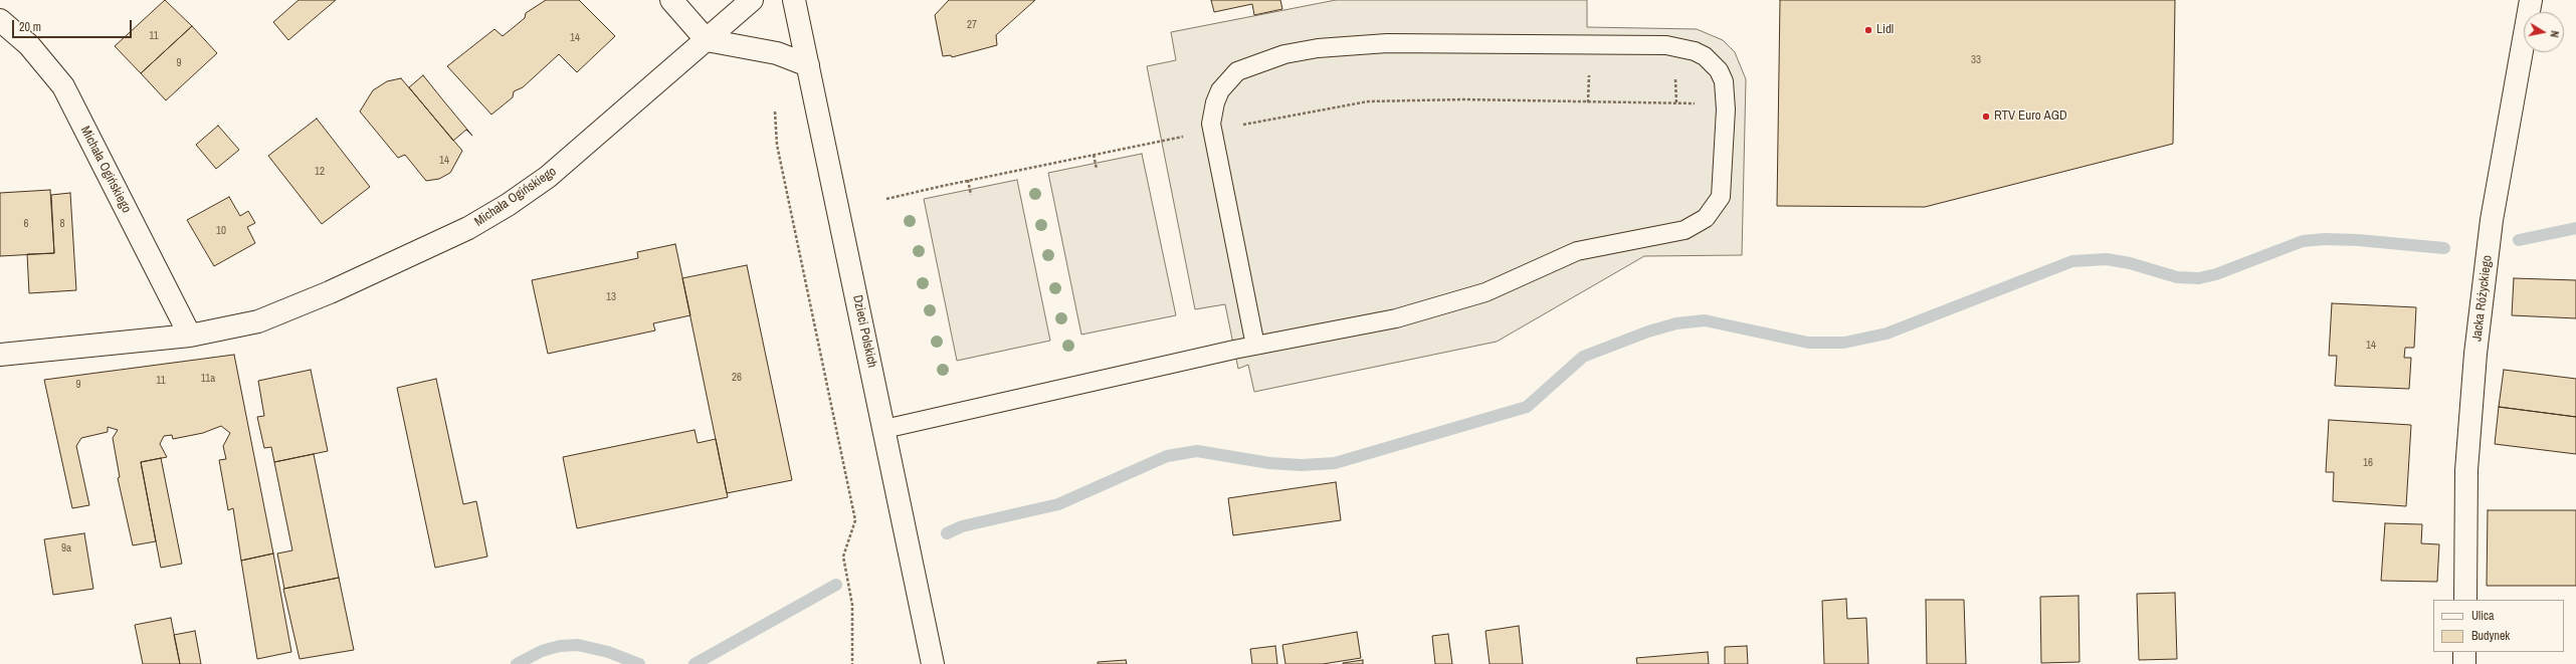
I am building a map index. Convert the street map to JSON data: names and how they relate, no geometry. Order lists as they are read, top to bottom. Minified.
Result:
{"streets":{"street":["Michała Ogińskiego","Jacka Różyckiego","Dzieci Polskich"]},"places":["Lidl","RTV Euro AGD"],"house_numbers":["27","11","14","33","9","14","12","6","8","10","13","14","26","11a","11","9","16","9a"],"legend":["Ulica","Budynek"],"scale_bar":"20 m","north":"right"}
